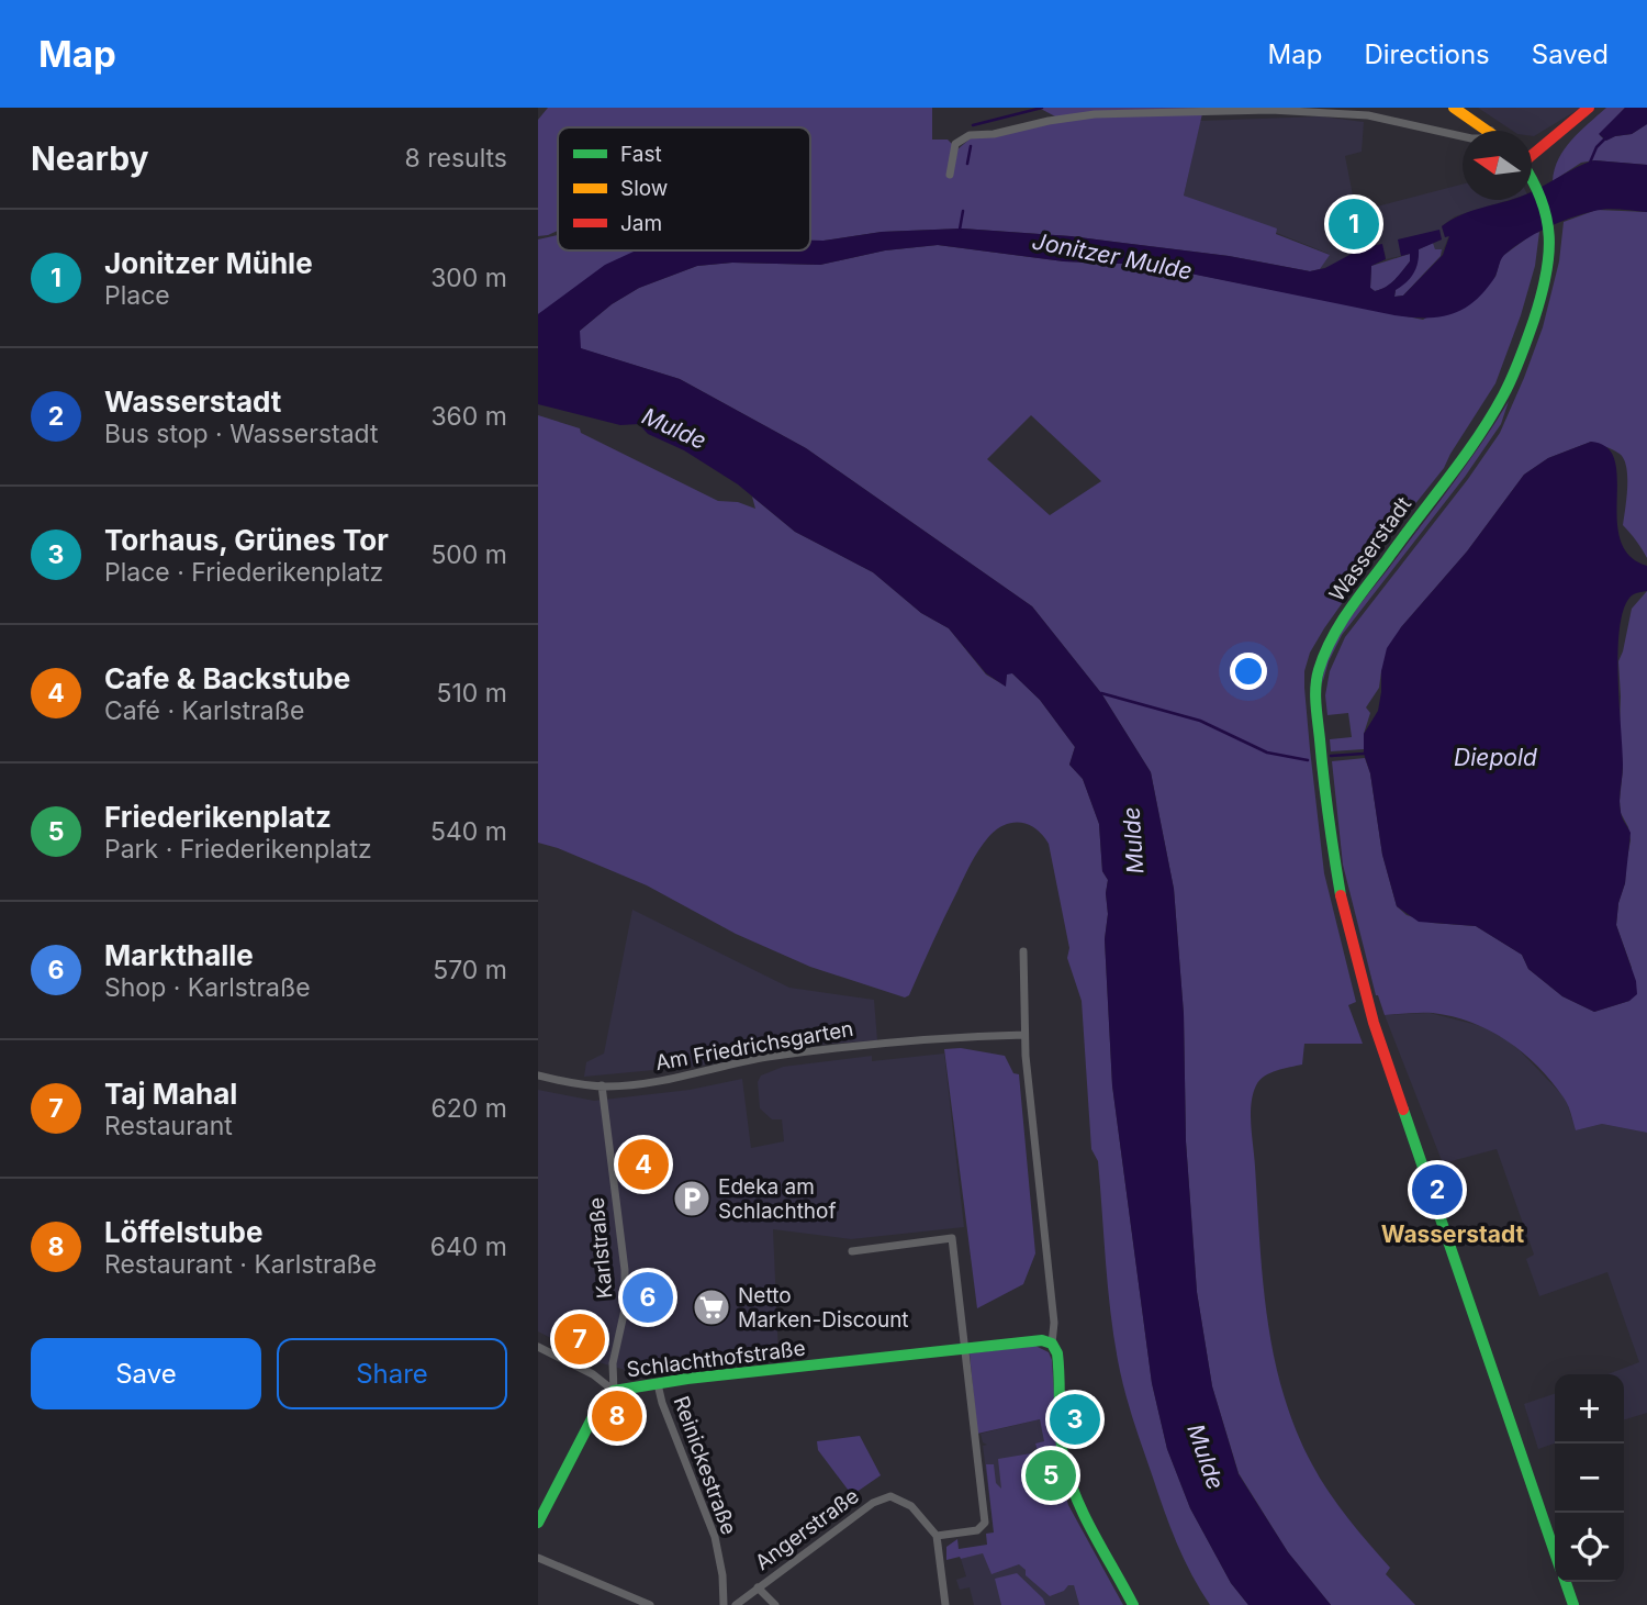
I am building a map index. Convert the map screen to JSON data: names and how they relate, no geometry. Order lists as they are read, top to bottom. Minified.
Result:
{"streets":{"main road":["Wasserstadt","Schlachthofstraße"],"street":["Am Friedrichsgarten","Karlstraße","Reinickestraße","Angerstraße"]},"crossings":[["Am Friedrichsgarten","Karlstraße"],["Karlstraße","Schlachthofstraße"],["Schlachthofstraße","Reinickestraße"]],"districts":["Wasserstadt"],"water":["Jonitzer Mulde","Mulde","Diepold"],"places":{"parking":["Edeka am Schlachthof"],"supermarket":["Netto Marken-Discount"]},"legend":["Fast","Slow","Jam"],"north":"left","page":{"header":"Map","nav":["Map","Directions","Saved"],"heading":["Nearby","8 results"],"pins":["1","4","2","6","7","8","3","5"],"list":[{"mark":"1","name":"Jonitzer Mühle","note":"Place","value":"300 m"},{"mark":"2","name":"Wasserstadt","note":"Bus stop · Wasserstadt","value":"360 m"},{"mark":"3","name":"Torhaus, Grünes Tor","note":"Place · Friederikenplatz","value":"500 m"},{"mark":"4","name":"Cafe & Backstube","note":"Café · Karlstraße","value":"510 m"},{"mark":"5","name":"Friederikenplatz","note":"Park · Friederikenplatz","value":"540 m"},{"mark":"6","name":"Markthalle","note":"Shop · Karlstraße","value":"570 m"},{"mark":"7","name":"Taj Mahal","note":"Restaurant","value":"620 m"},{"mark":"8","name":"Löffelstube","note":"Restaurant · Karlstraße","value":"640 m"}],"buttons":["Save","Share"],"map_buttons":["+","−"]}}
